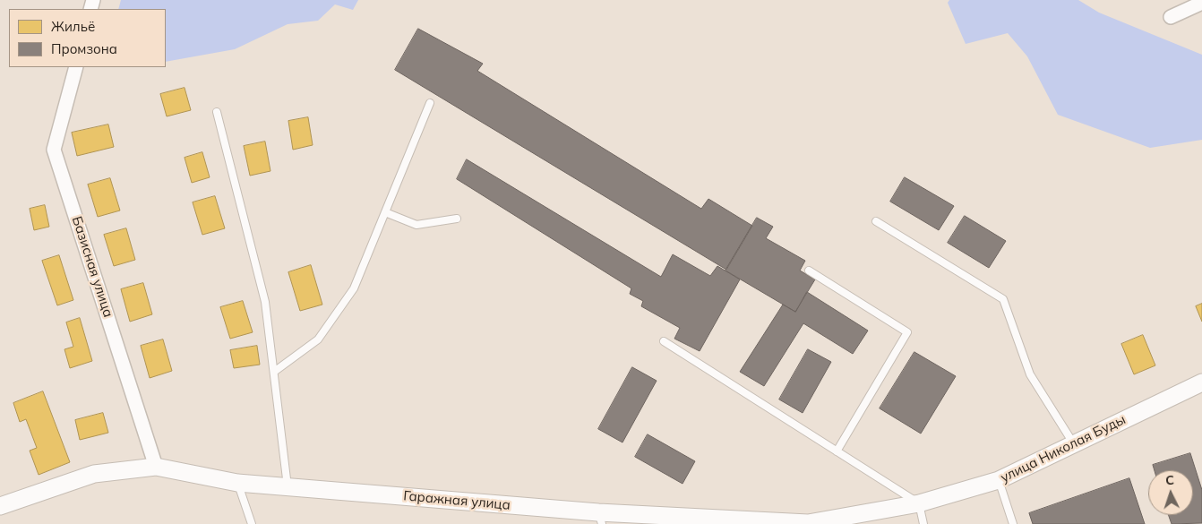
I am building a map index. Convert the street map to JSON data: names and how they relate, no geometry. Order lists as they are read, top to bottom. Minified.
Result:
{"streets":{"street":["Базисная улица","улица Николая Буды","Гаражная улица"]},"crossings":[["Базисная улица","Гаражная улица"],["улица Николая Буды","Гаражная улица"]],"legend":["Жильё","Промзона"],"north":"top"}
